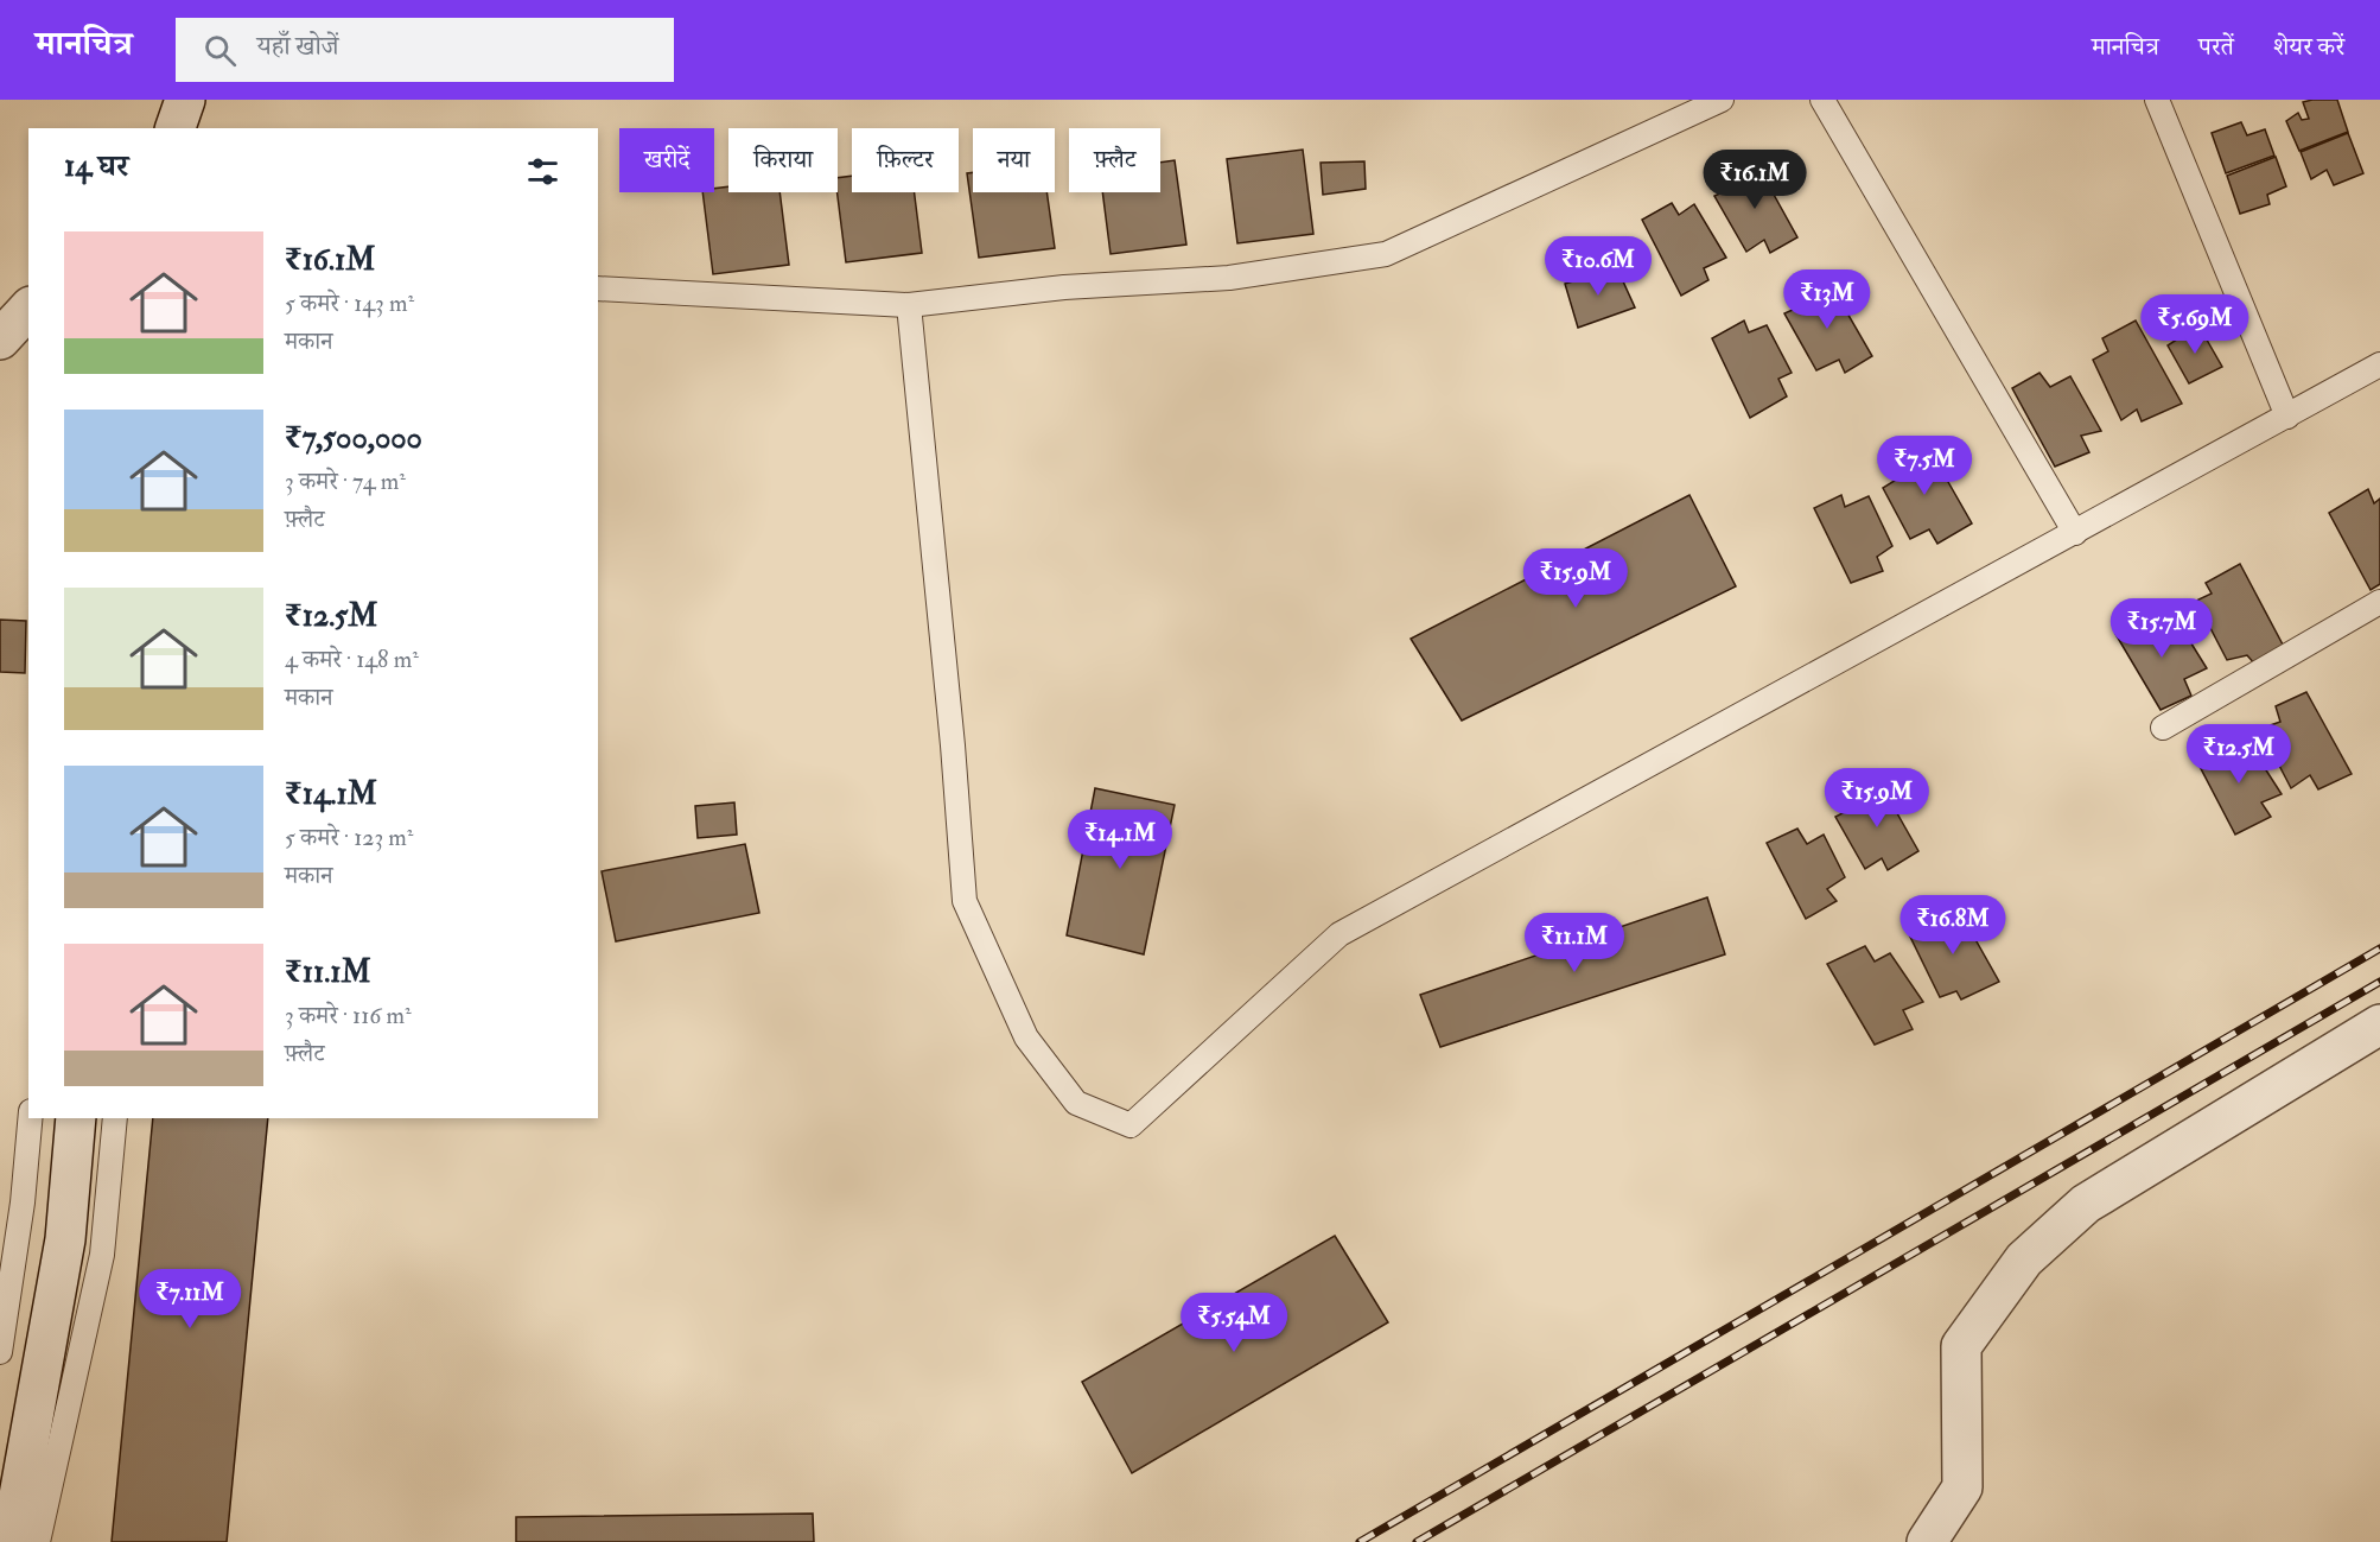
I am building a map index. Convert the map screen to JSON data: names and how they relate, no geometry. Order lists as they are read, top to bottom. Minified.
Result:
{"page":{"header":"मानचित्र","search":"यहाँ खोजें","nav":["मानचित्र","परतें","शेयर करें"],"chip":["खरीदें","किराया","फ़िल्टर","नया","फ़्लैट"],"heading":"14 घर","price":["₹16.1M","₹10.6M","₹13M","₹5.69M","₹7.5M","₹15.9M","₹15.7M","₹12.5M","₹15.9M","₹14.1M","₹16.8M","₹11.1M","₹7.11M","₹5.54M"],"list":[{"name":"₹16.1M","note":"5 कमरे · 143 m² · मकान"},{"name":"₹7,500,000","note":"3 कमरे · 74 m² · फ़्लैट"},{"name":"₹12.5M","note":"4 कमरे · 148 m² · मकान"},{"name":"₹14.1M","note":"5 कमरे · 123 m² · मकान"},{"name":"₹11.1M","note":"3 कमरे · 116 m² · फ़्लैट"}]}}
